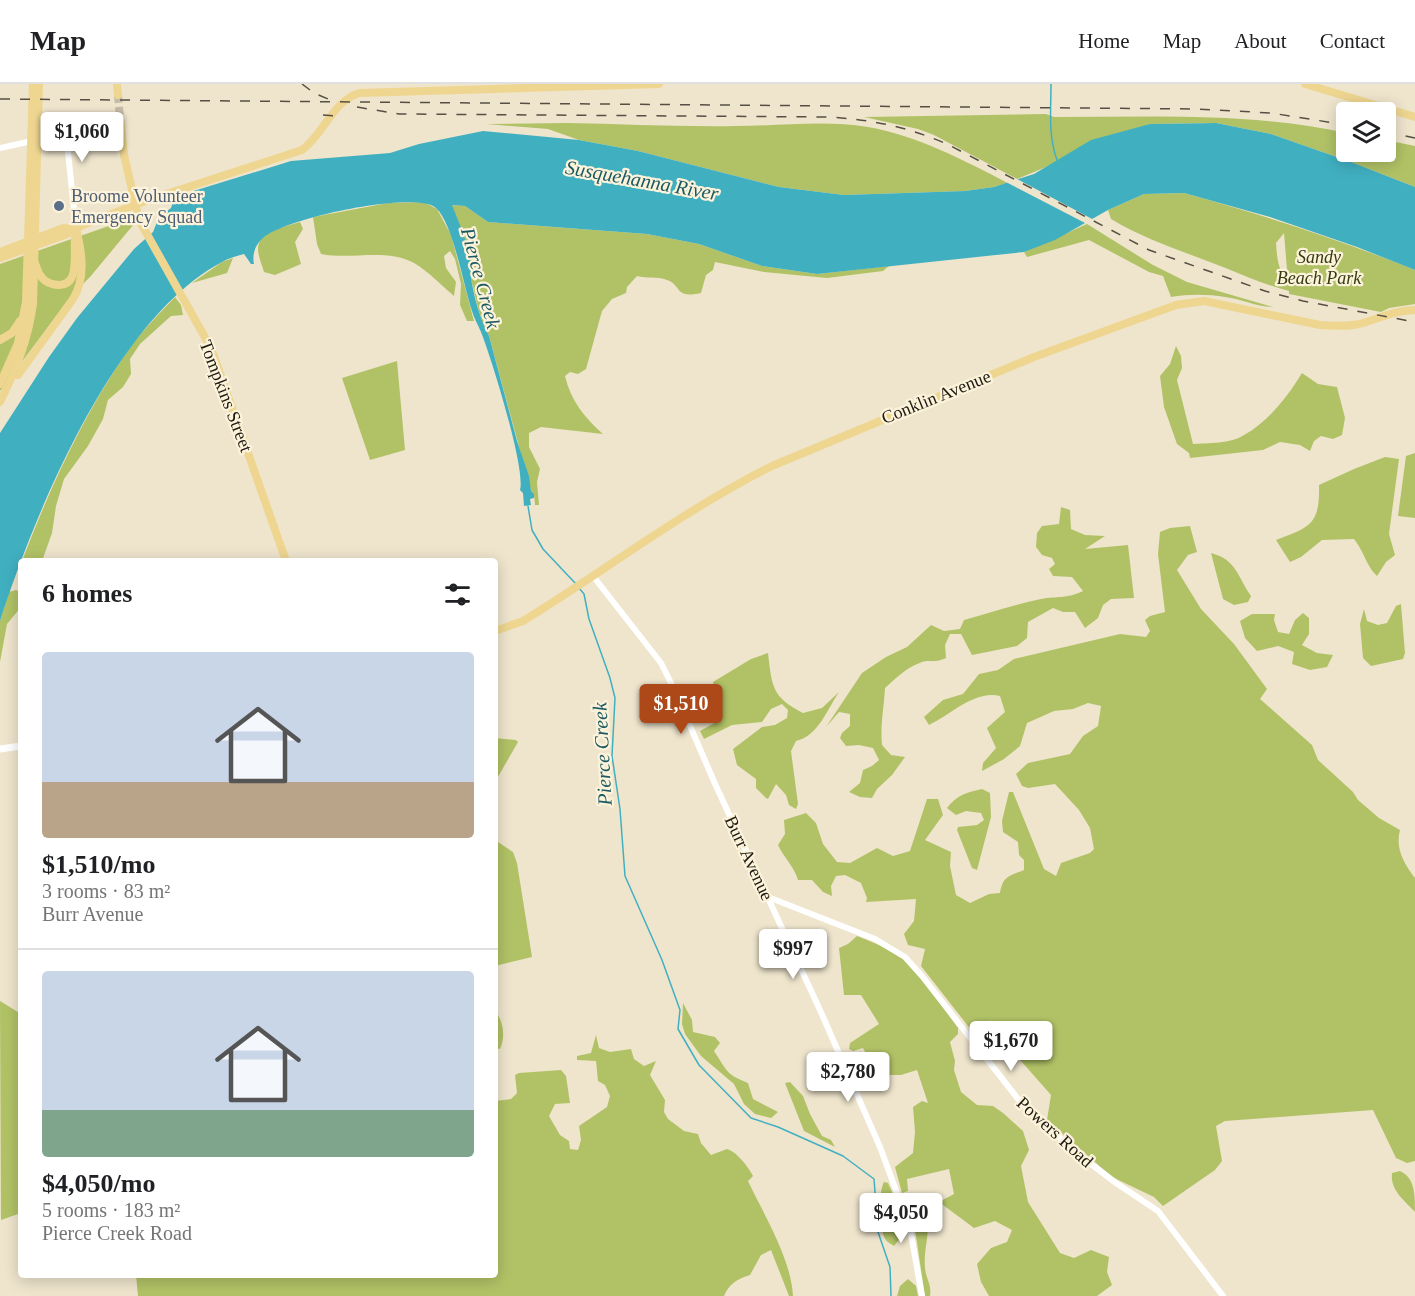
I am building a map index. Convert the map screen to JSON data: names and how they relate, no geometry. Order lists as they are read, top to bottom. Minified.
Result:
{"streets":{"main road":["Tompkins Street","Conklin Avenue"],"street":["Burr Avenue","Powers Road"]},"crossings":[["Conklin Avenue","Burr Avenue"],["Burr Avenue","Powers Road"]],"water":["Susquehanna River","Pierce Creek"],"parks":["Sandy Beach Park"],"places":["Broome Volunteer Emergency Squad"],"page":{"header":"Map","nav":["Home","Map","About","Contact"],"price":["$1,060","$1,510","$997","$1,670","$2,780","$4,050"],"heading":"6 homes","list":[{"name":"$1,510/mo","note":"3 rooms · 83 m² · Burr Avenue"},{"name":"$4,050/mo","note":"5 rooms · 183 m² · Pierce Creek Road"}]}}
